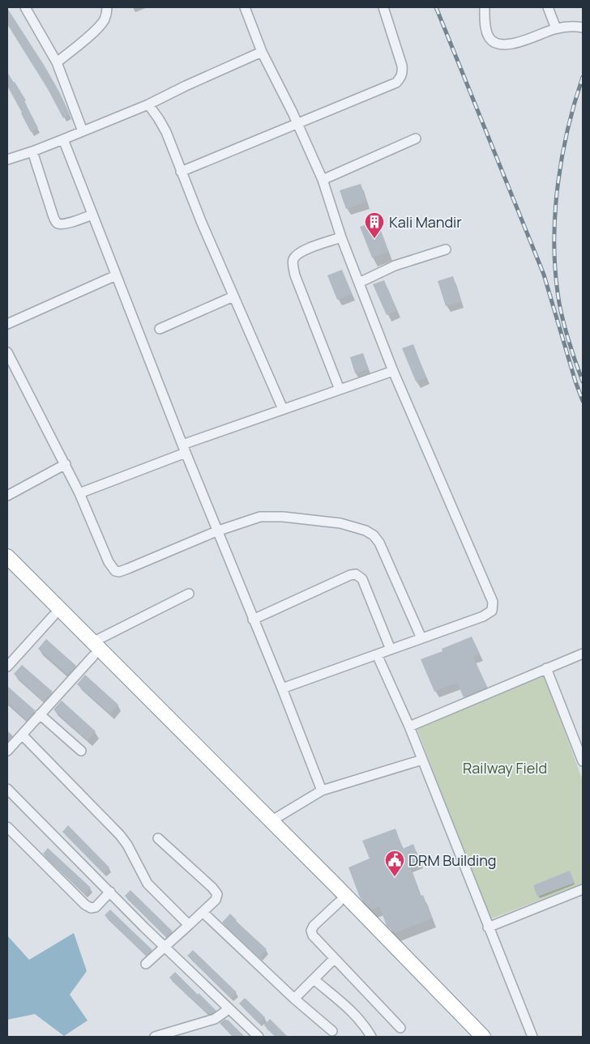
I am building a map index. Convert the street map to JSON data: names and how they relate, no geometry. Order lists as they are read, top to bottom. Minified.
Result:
{"parks":["Railway Field"],"places":{"building":["Kali Mandir"],"public building":["DRM Building"]}}
